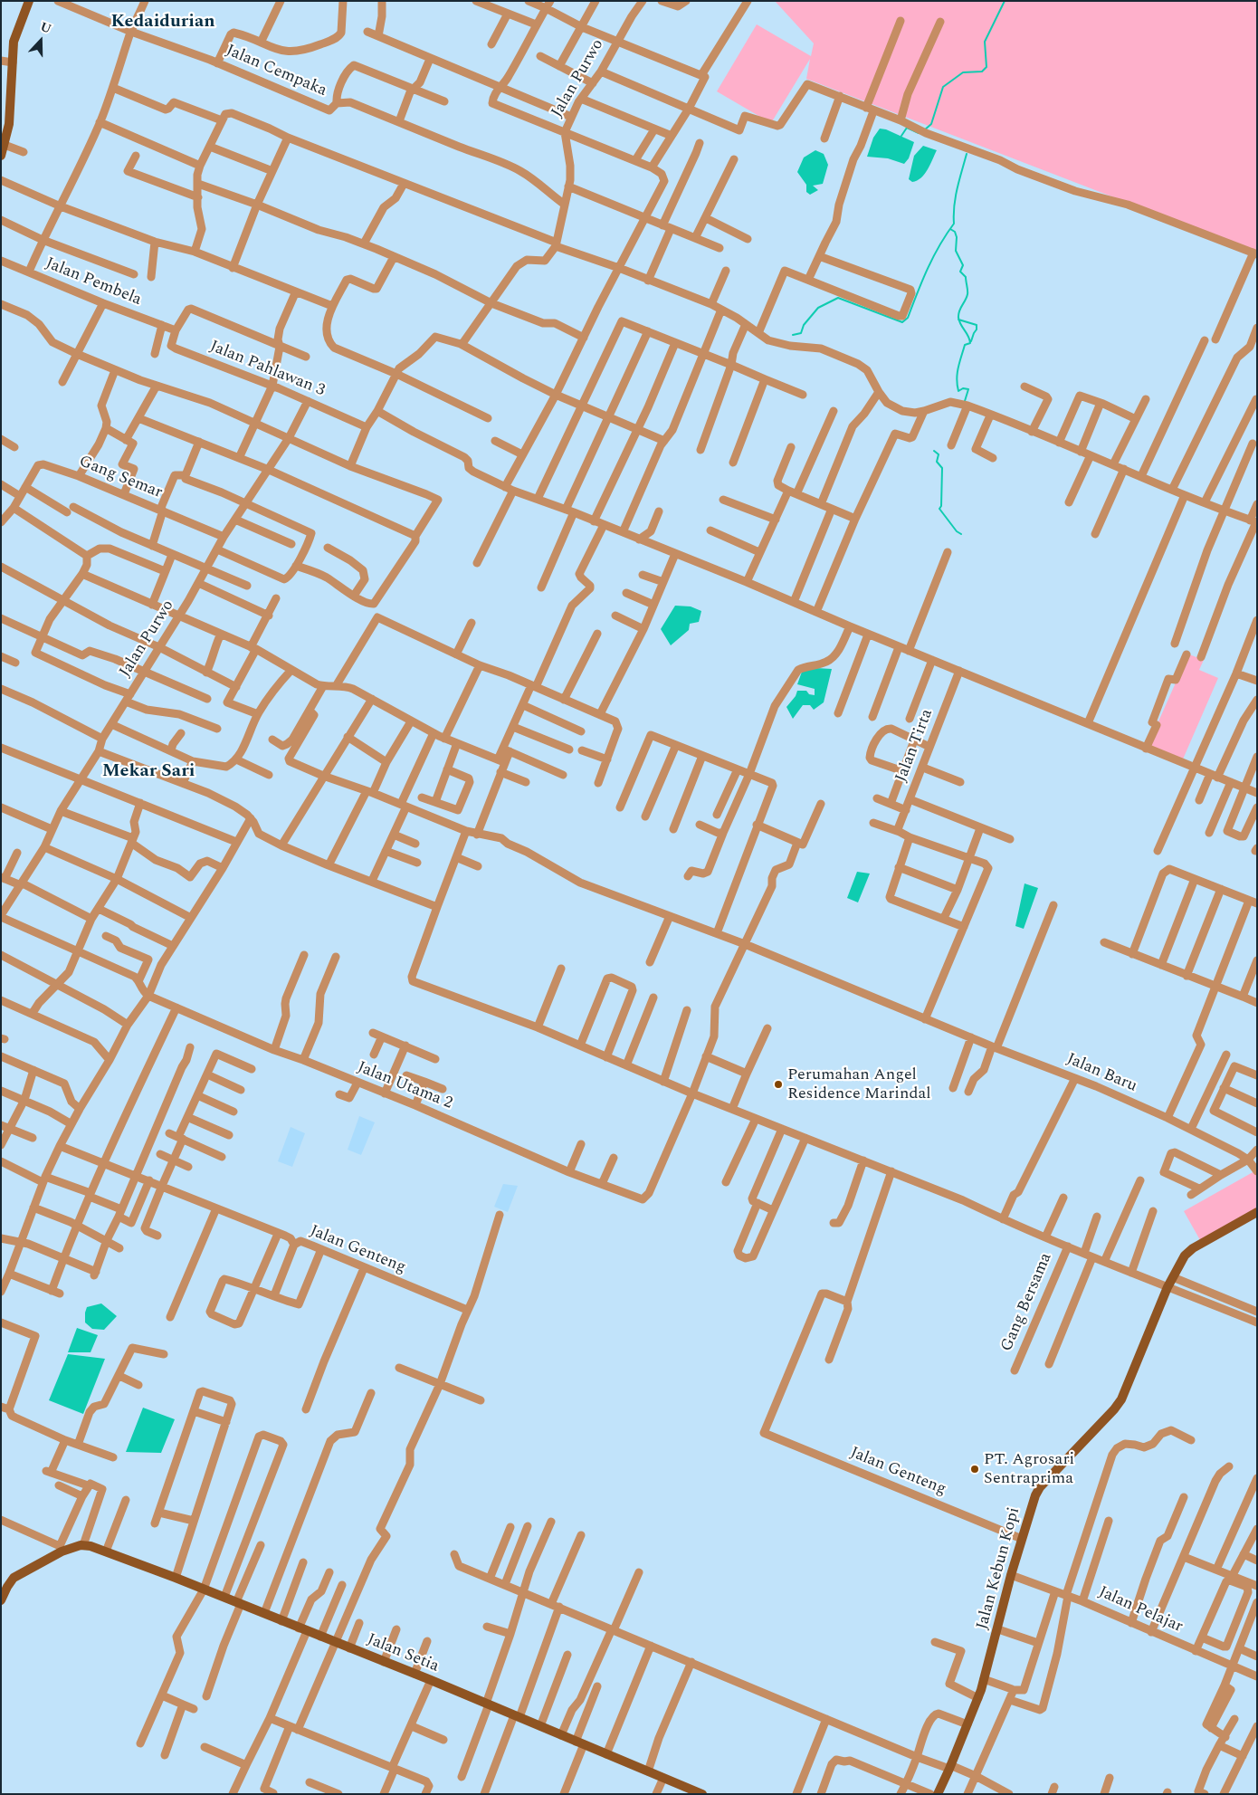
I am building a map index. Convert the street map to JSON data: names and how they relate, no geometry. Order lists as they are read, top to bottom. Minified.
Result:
{"streets":{"main road":["Jalan Kebun Kopi","Jalan Setia"],"street":["Jalan Cempaka","Jalan Purwo","Jalan Pembela","Jalan Pahlawan 3","Gang Semar","Jalan Tirta","Jalan Baru","Jalan Utama 2","Jalan Genteng","Gang Bersama","Jalan Pelajar"]},"crossings":[["Jalan Purwo","Jalan Pahlawan 3"],["Jalan Purwo","Gang Semar"],["Jalan Pembela","Jalan Pahlawan 3"],["Jalan Genteng","Jalan Kebun Kopi"],["Jalan Kebun Kopi","Jalan Pelajar"]],"districts":["Kedaidurian","Mekar Sari"],"places":["Perumahan Angel Residence Marindal","PT. Agrosari Sentraprima"],"north":"top"}
